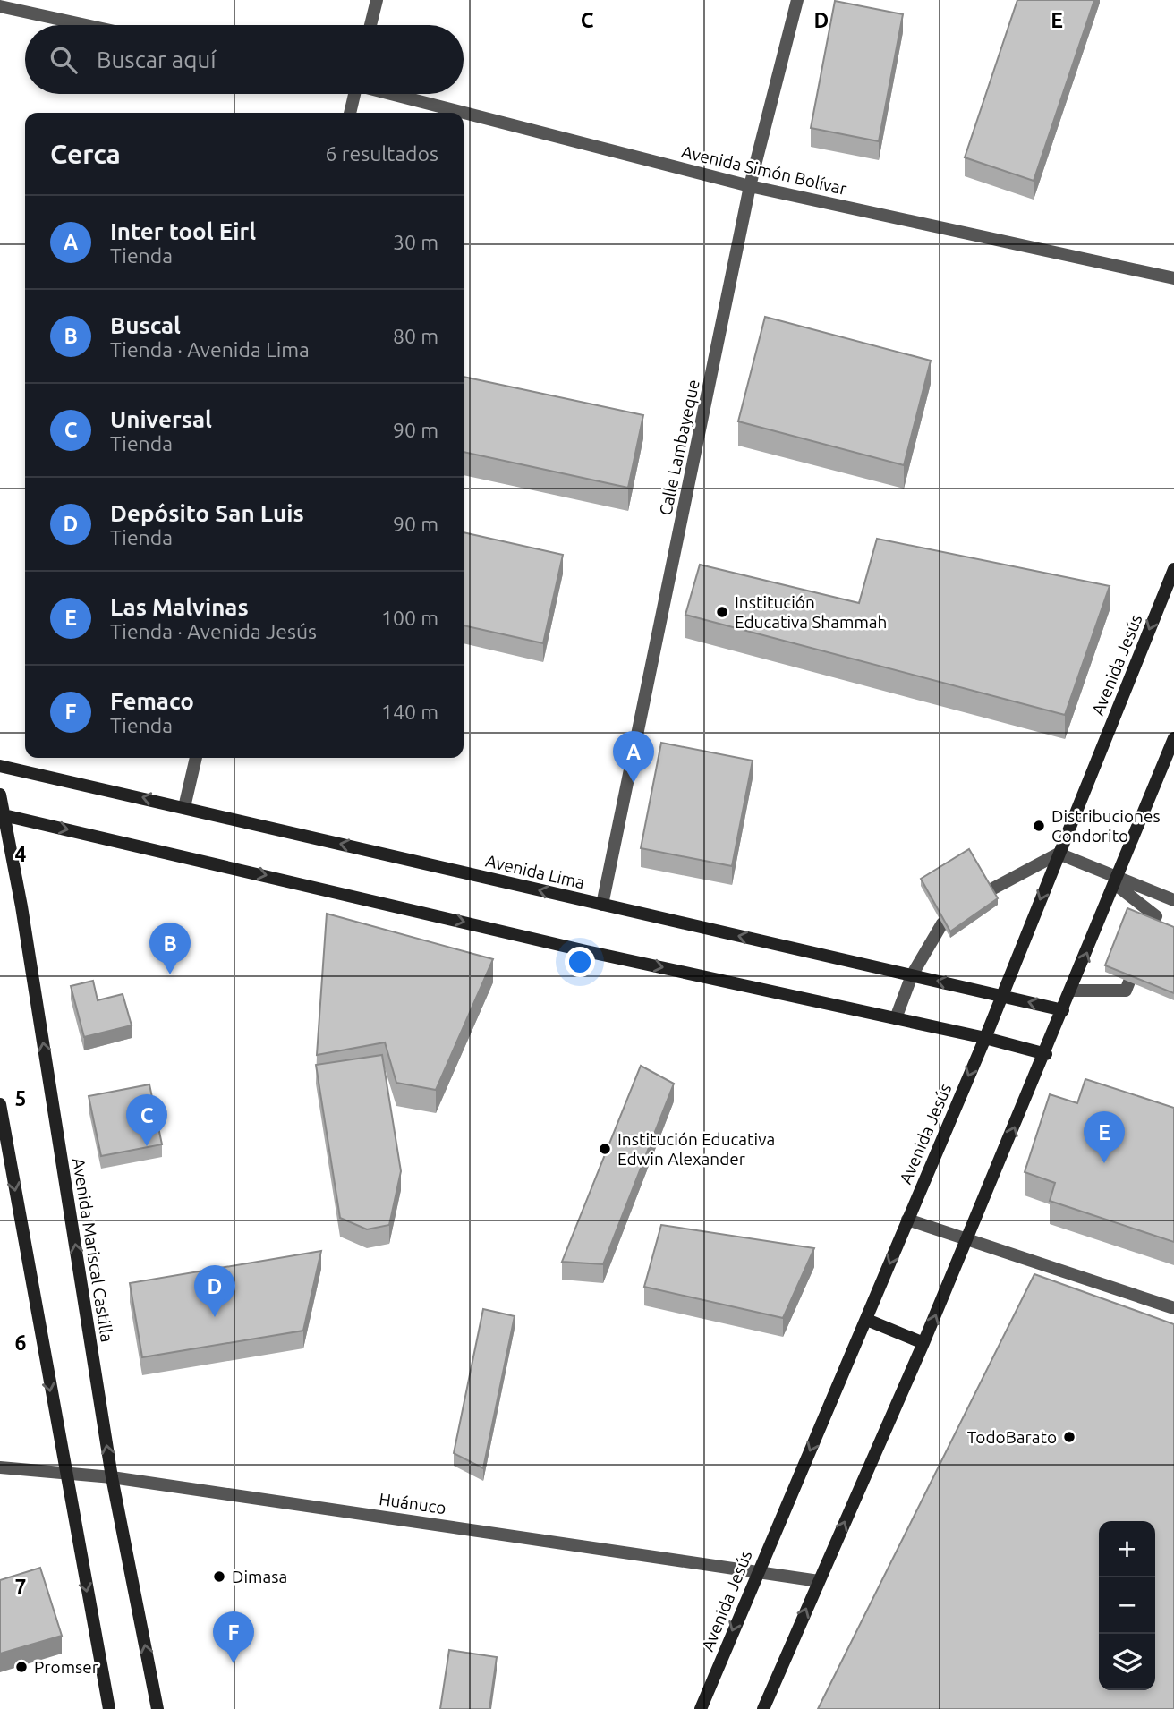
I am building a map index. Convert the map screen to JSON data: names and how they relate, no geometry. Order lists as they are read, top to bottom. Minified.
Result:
{"streets":{"main road":["Avenida Jesús","Avenida Lima","Avenida Mariscal Castilla"],"street":["Avenida Simón Bolívar","Calle Lambayeque","Huánuco"]},"crossings":[["Avenida Simón Bolívar","Calle Lambayeque"],["Calle Lambayeque","Avenida Lima"],["Avenida Jesús","Avenida Lima"],["Avenida Jesús","Huánuco"],["Avenida Mariscal Castilla","Huánuco"]],"places":["Institución Educativa Shammah","Distribuciones Condorito","Institución Educativa Edwin Alexander","TodoBarato","Dimasa","Promser"],"page":{"search":"Buscar aquí","heading":["Cerca","6 resultados"],"list":[{"mark":"A","name":"Inter tool Eirl","note":"Tienda","value":"30 m"},{"mark":"B","name":"Buscal","note":"Tienda · Avenida Lima","value":"80 m"},{"mark":"C","name":"Universal","note":"Tienda","value":"90 m"},{"mark":"D","name":"Depósito San Luis","note":"Tienda","value":"90 m"},{"mark":"E","name":"Las Malvinas","note":"Tienda · Avenida Jesús","value":"100 m"},{"mark":"F","name":"Femaco","note":"Tienda","value":"140 m"}],"pins":["A","B","C","E","D","F"],"map_buttons":["+","−"]},"grid":{"columns":["C","D","E"],"rows":["4","5","6","7"]}}
